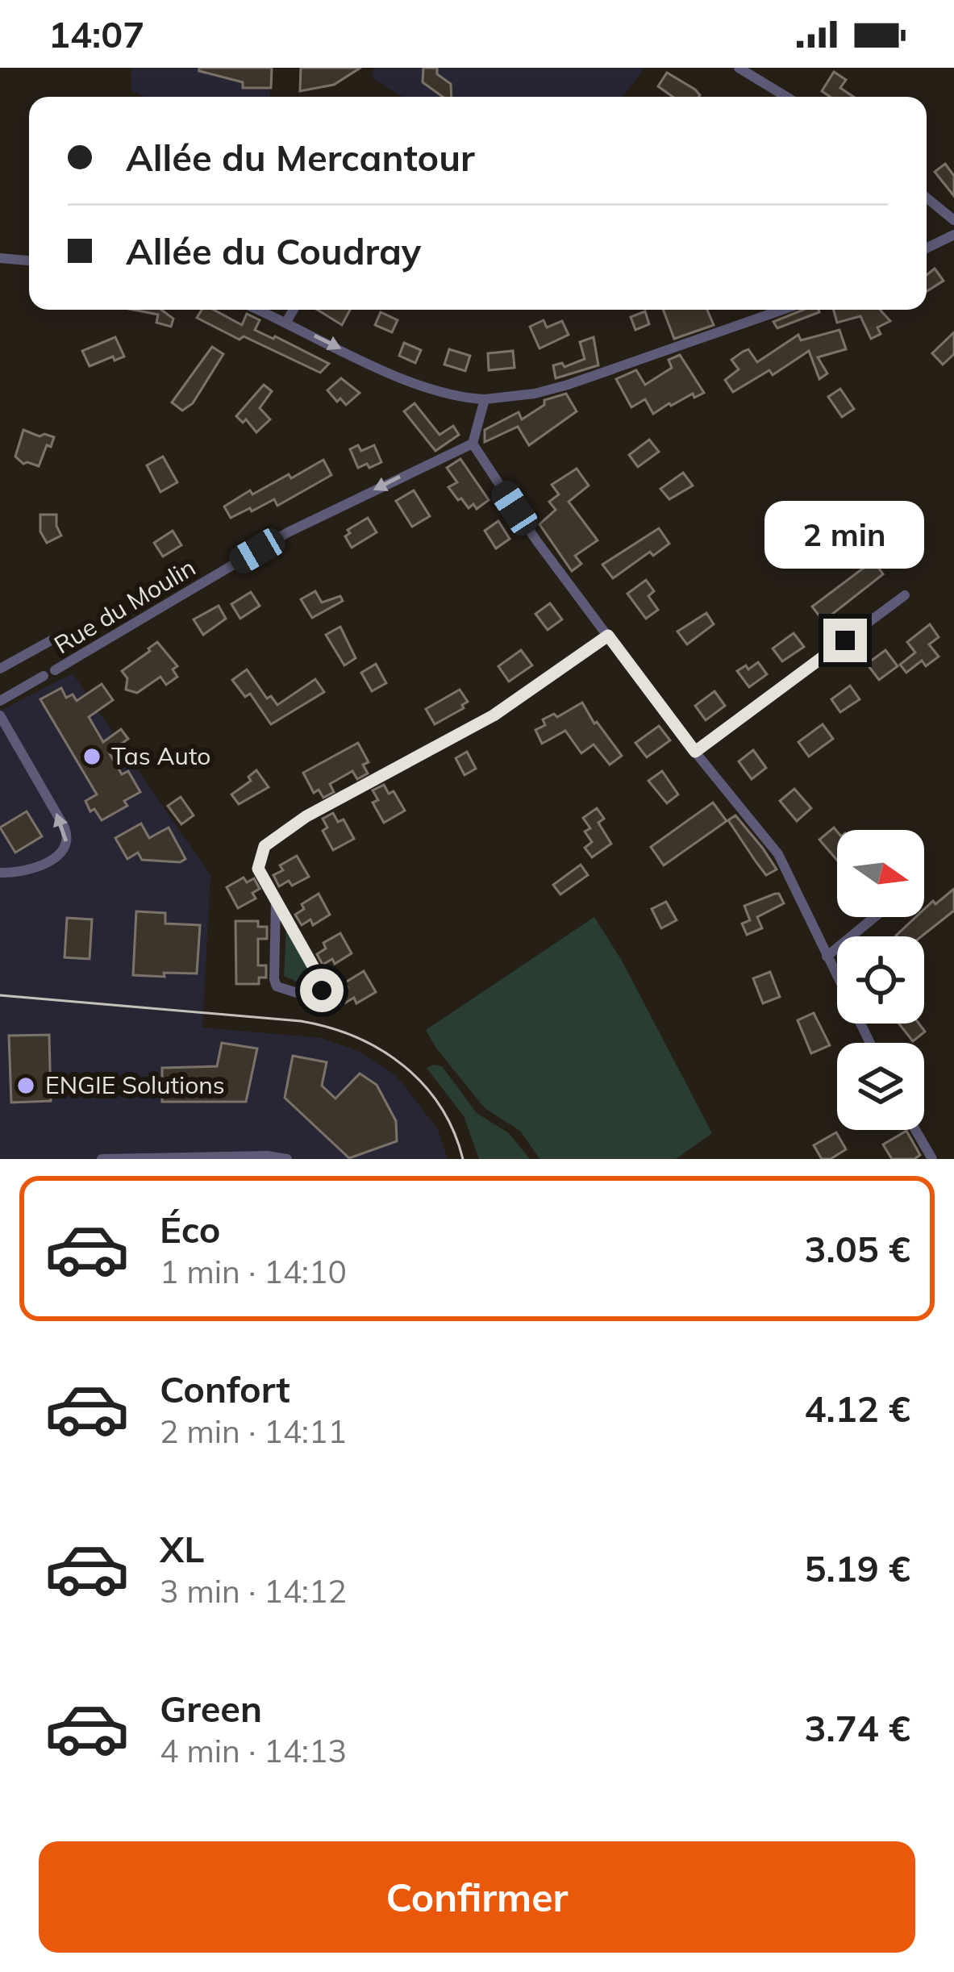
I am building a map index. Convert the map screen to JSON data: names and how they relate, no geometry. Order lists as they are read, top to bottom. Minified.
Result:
{"streets":{"street":["Rue du Moulin"]},"one_way":["Rue du Moulin"],"places":["Tas Auto","ENGIE Solutions"],"north":"right","page":{"status":"14:07","banner":["Allée du Mercantour","Allée du Coudray"],"bubble":"2 min","list":[{"name":"Éco","note":"1 min · 14:10","value":"3.05 €"},{"name":"Confort","note":"2 min · 14:11","value":"4.12 €"},{"name":"XL","note":"3 min · 14:12","value":"5.19 €"},{"name":"Green","note":"4 min · 14:13","value":"3.74 €"}],"buttons":"Confirmer"}}
